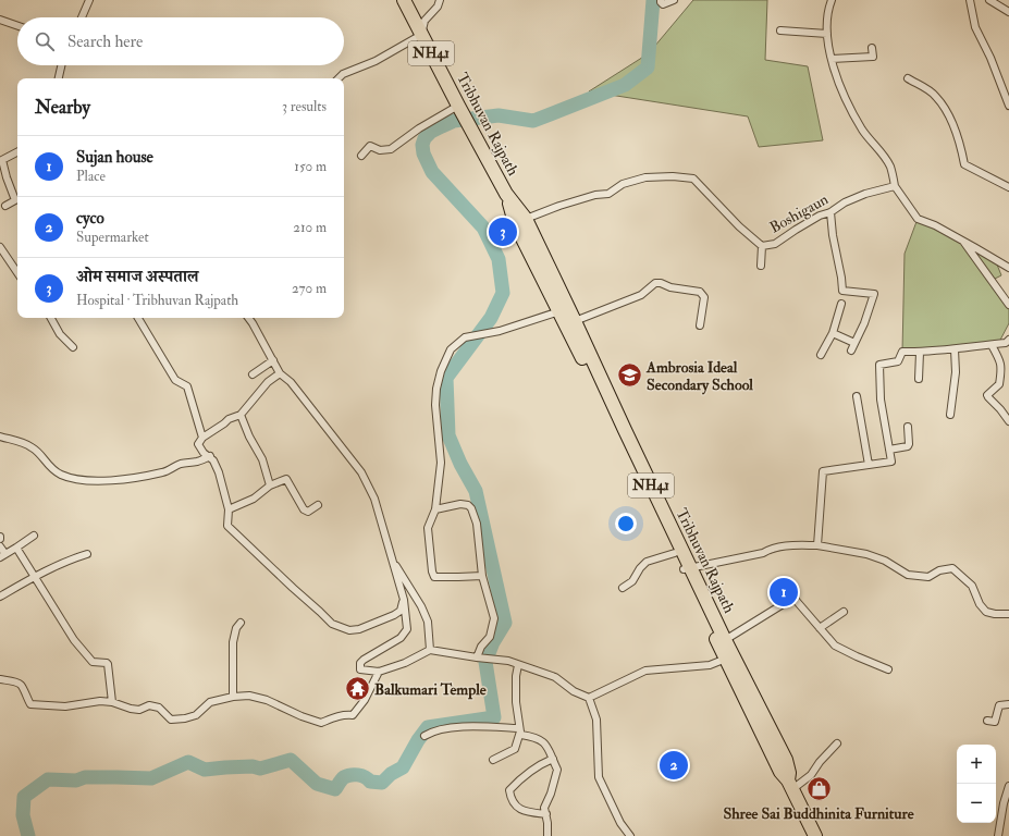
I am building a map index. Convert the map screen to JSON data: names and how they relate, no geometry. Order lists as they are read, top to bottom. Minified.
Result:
{"streets":{"highway":["NH41","Tribhuvan Rajpath"],"street":["Boshigaun"]},"crossings":[["Tribhuvan Rajpath","Boshigaun"]],"places":{"school or university":["Ambrosia Ideal Secondary School"],"temple":["Balkumari Temple"],"shop":["Shree Sai Buddhinita Furniture"]},"page":{"search":"Search here","heading":["Nearby","3 results"],"list":[{"mark":"1","name":"Sujan house","note":"Place","value":"150 m"},{"mark":"2","name":"cyco","note":"Supermarket","value":"210 m"},{"mark":"3","name":"ओम समाज अस्पताल","note":"Hospital · Tribhuvan Rajpath","value":"270 m"}],"pins":["3","1","2"],"map_buttons":["+","−"]}}
